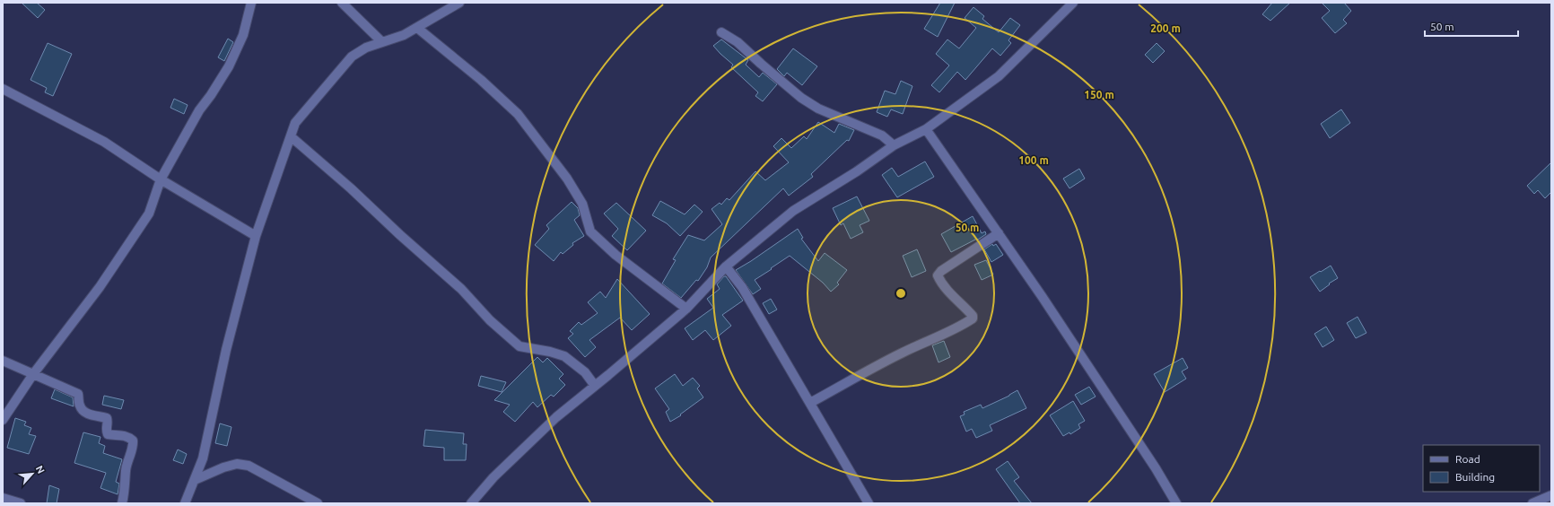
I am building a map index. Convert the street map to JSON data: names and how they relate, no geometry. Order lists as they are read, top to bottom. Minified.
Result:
{"legend":["Road","Building"],"scale_bar":"50 m","north":"top right","rings":["200 m","150 m","100 m","50 m"]}
